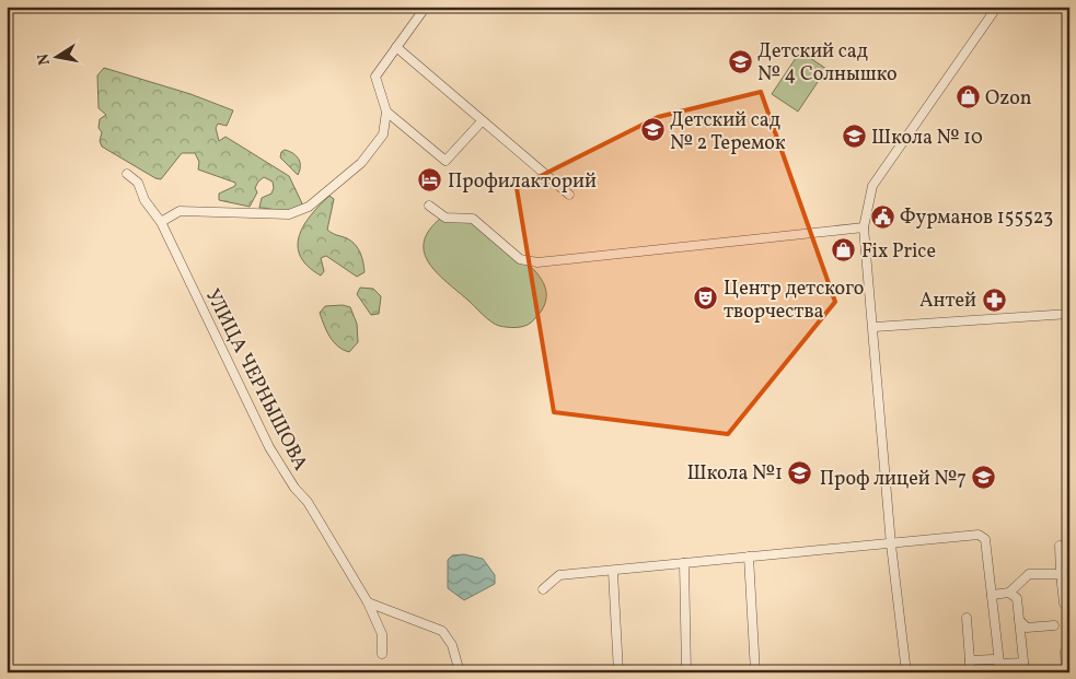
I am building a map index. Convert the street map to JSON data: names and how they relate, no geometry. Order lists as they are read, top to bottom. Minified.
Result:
{"streets":{"street":["УЛИЦА ЧЕРНЫШОВА"]},"places":{"school or university":["Детский сад № 4 Солнышко","Детский сад № 2 Теремок","Школа № 10","Школа №1","Проф лицей №7"],"shop":["Ozon","Fix Price"],"hotel":["Профилакторий"],"public building":["Фурманов 155523"],"theatre":["Центр детского творчества"],"pharmacy":["Антей"]},"north":"left"}
